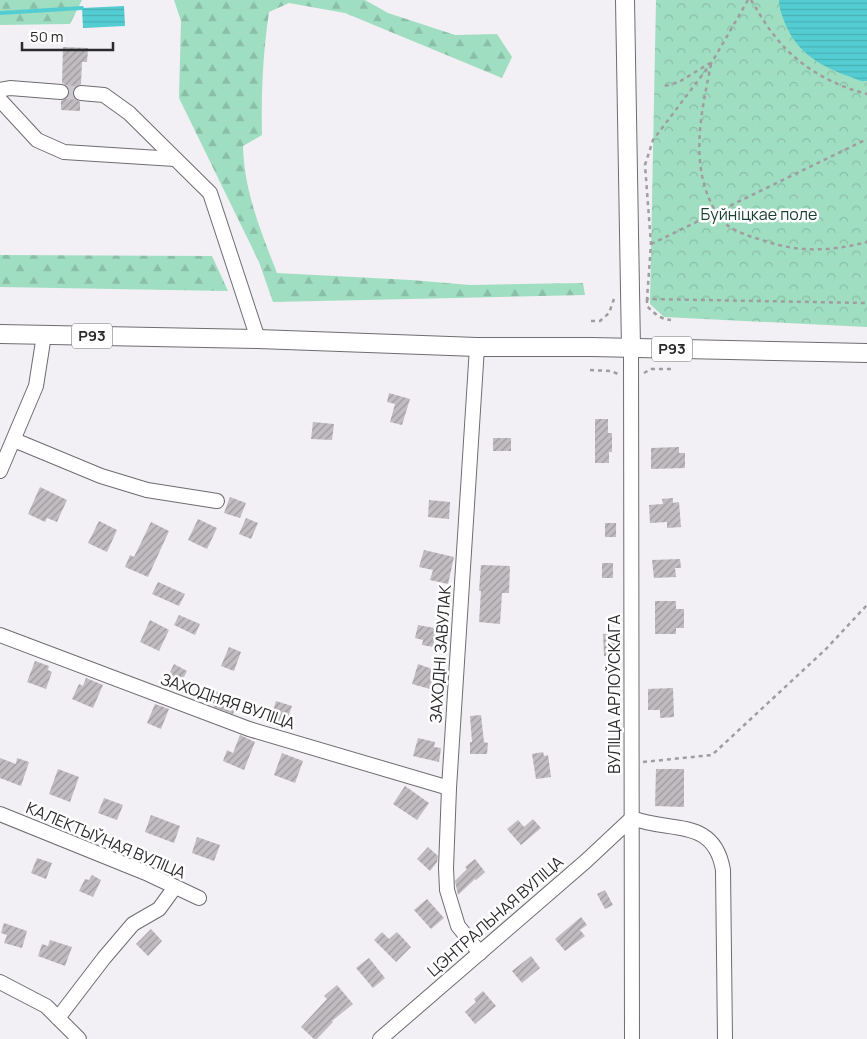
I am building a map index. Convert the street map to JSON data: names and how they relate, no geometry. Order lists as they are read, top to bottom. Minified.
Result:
{"streets":{"main road":["Р93"],"street":["ЗАХОДНІ ЗАВУЛАК","ВУЛІЦА АРЛОЎСКАГА","ЗАХОДНЯЯ ВУЛІЦА","КАЛЕКТЫЎНАЯ ВУЛІЦА","ЦЭНТРАЛЬНАЯ ВУЛІЦА"]},"crossings":[["Р93","ЗАХОДНІ ЗАВУЛАК"],["Р93","ВУЛІЦА АРЛОЎСКАГА"],["ЗАХОДНІ ЗАВУЛАК","ЗАХОДНЯЯ ВУЛІЦА"],["ЗАХОДНІ ЗАВУЛАК","ЦЭНТРАЛЬНАЯ ВУЛІЦА"],["ВУЛІЦА АРЛОЎСКАГА","ЦЭНТРАЛЬНАЯ ВУЛІЦА"]],"parks":["Буйніцкае поле"],"scale_bar":"50 m"}
